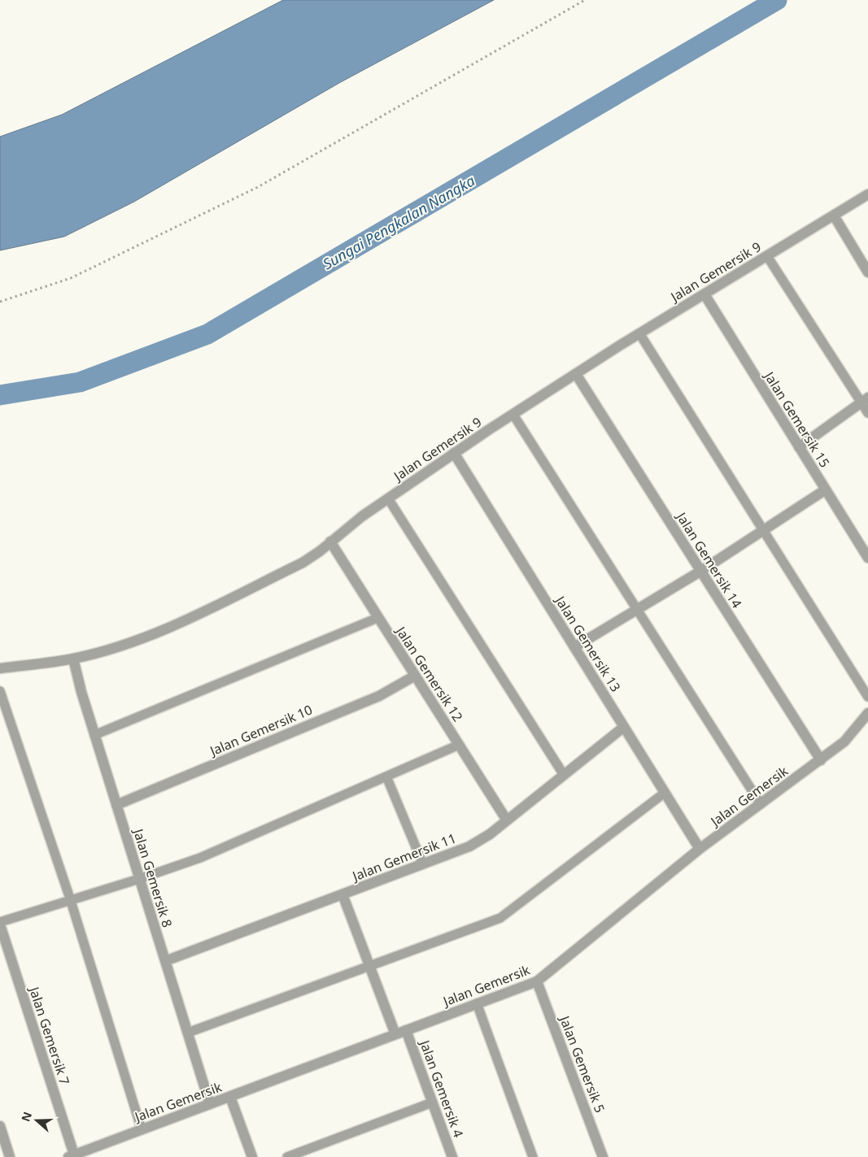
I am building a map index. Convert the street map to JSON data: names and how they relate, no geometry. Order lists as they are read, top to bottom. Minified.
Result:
{"streets":{"street":["Jalan Gemersik 9","Jalan Gemersik 15","Jalan Gemersik 14","Jalan Gemersik 13","Jalan Gemersik 12","Jalan Gemersik 10","Jalan Gemersik","Jalan Gemersik 11","Jalan Gemersik 8","Jalan Gemersik 7","Jalan Gemersik 5","Jalan Gemersik 4"]},"crossings":[["Jalan Gemersik 9","Jalan Gemersik 15"],["Jalan Gemersik 9","Jalan Gemersik 14"],["Jalan Gemersik 9","Jalan Gemersik 13"],["Jalan Gemersik 9","Jalan Gemersik 12"],["Jalan Gemersik 9","Jalan Gemersik 8"],["Jalan Gemersik 14","Jalan Gemersik"],["Jalan Gemersik 13","Jalan Gemersik"],["Jalan Gemersik 13","Jalan Gemersik 11"],["Jalan Gemersik 12","Jalan Gemersik 10"],["Jalan Gemersik 12","Jalan Gemersik 11"],["Jalan Gemersik 10","Jalan Gemersik 8"],["Jalan Gemersik","Jalan Gemersik 8"],["Jalan Gemersik","Jalan Gemersik 7"],["Jalan Gemersik","Jalan Gemersik 5"],["Jalan Gemersik","Jalan Gemersik 4"],["Jalan Gemersik 11","Jalan Gemersik 8"]],"water":["Sungai Pengkalan Nangka"],"north":"left"}
